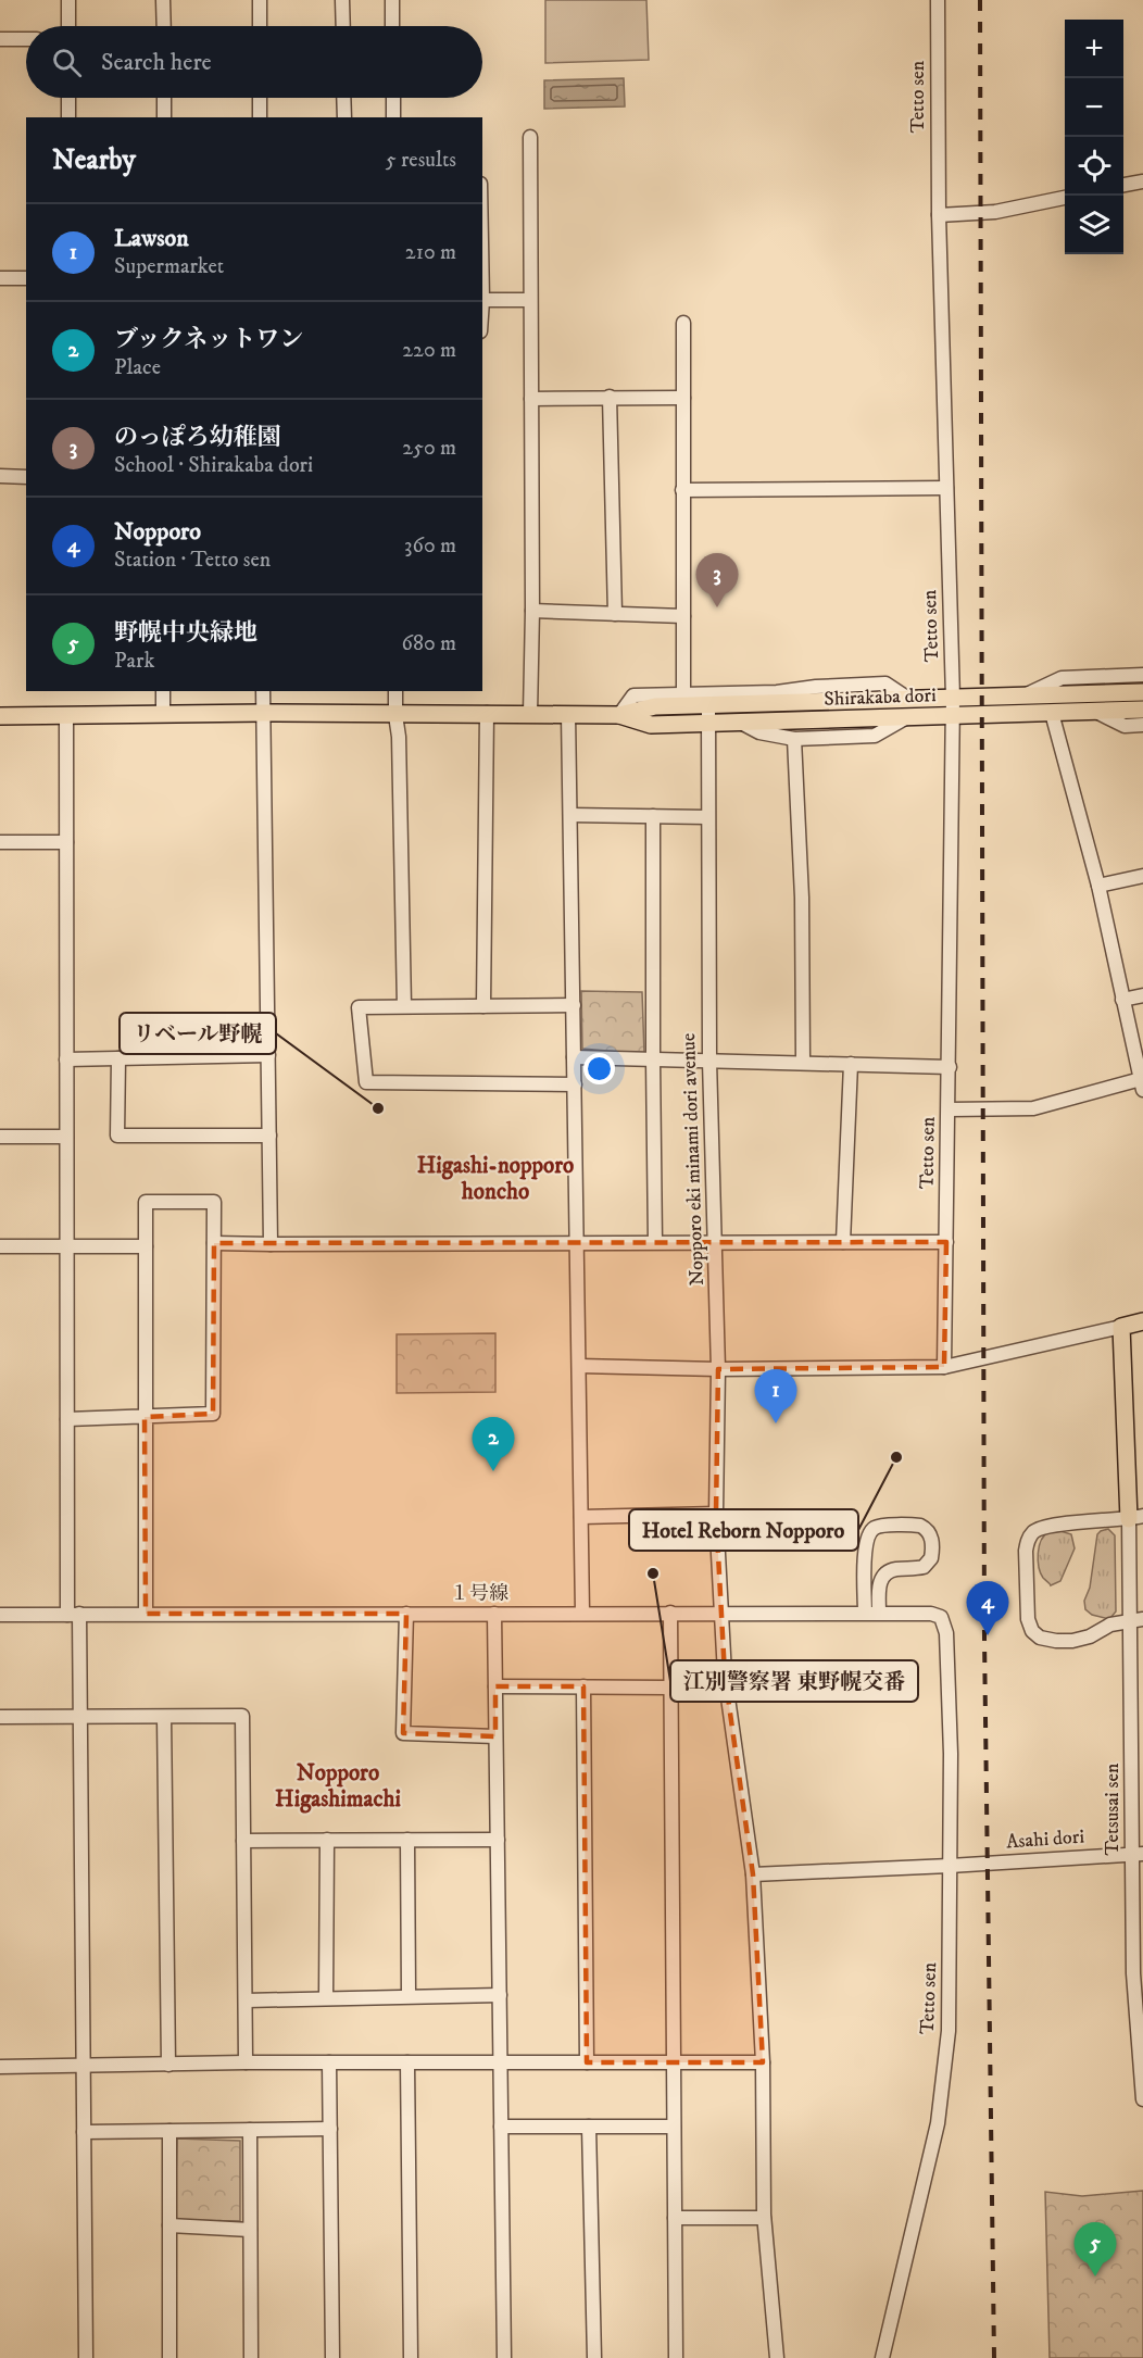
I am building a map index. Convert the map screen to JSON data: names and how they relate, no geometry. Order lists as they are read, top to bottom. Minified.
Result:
{"streets":{"main road":["Shirakaba dori"],"street":["Tetto sen","Nopporo eki minami dori avenue","１号線","Tetsusai sen","Asahi dori"]},"crossings":[["Tetto sen","Shirakaba dori"],["Tetto sen","１号線"],["Tetto sen","Asahi dori"],["Shirakaba dori","Nopporo eki minami dori avenue"],["Nopporo eki minami dori avenue","１号線"],["Nopporo eki minami dori avenue","Asahi dori"],["Tetsusai sen","Asahi dori"]],"districts":["Higashi-nopporo honcho","Nopporo Higashimachi"],"places":["リベール野幌","Hotel Reborn Nopporo","江別警察署 東野幌交番"],"page":{"map_buttons":["+","−"],"search":"Search here","heading":["Nearby","5 results"],"list":[{"mark":"1","name":"Lawson","note":"Supermarket","value":"210 m"},{"mark":"2","name":"ブックネットワン","note":"Place","value":"220 m"},{"mark":"3","name":"のっぽろ幼稚園","note":"School · Shirakaba dori","value":"250 m"},{"mark":"4","name":"Nopporo","note":"Station · Tetto sen","value":"360 m"},{"mark":"5","name":"野幌中央緑地","note":"Park","value":"680 m"}],"pins":["3","1","2","4","5"]}}
